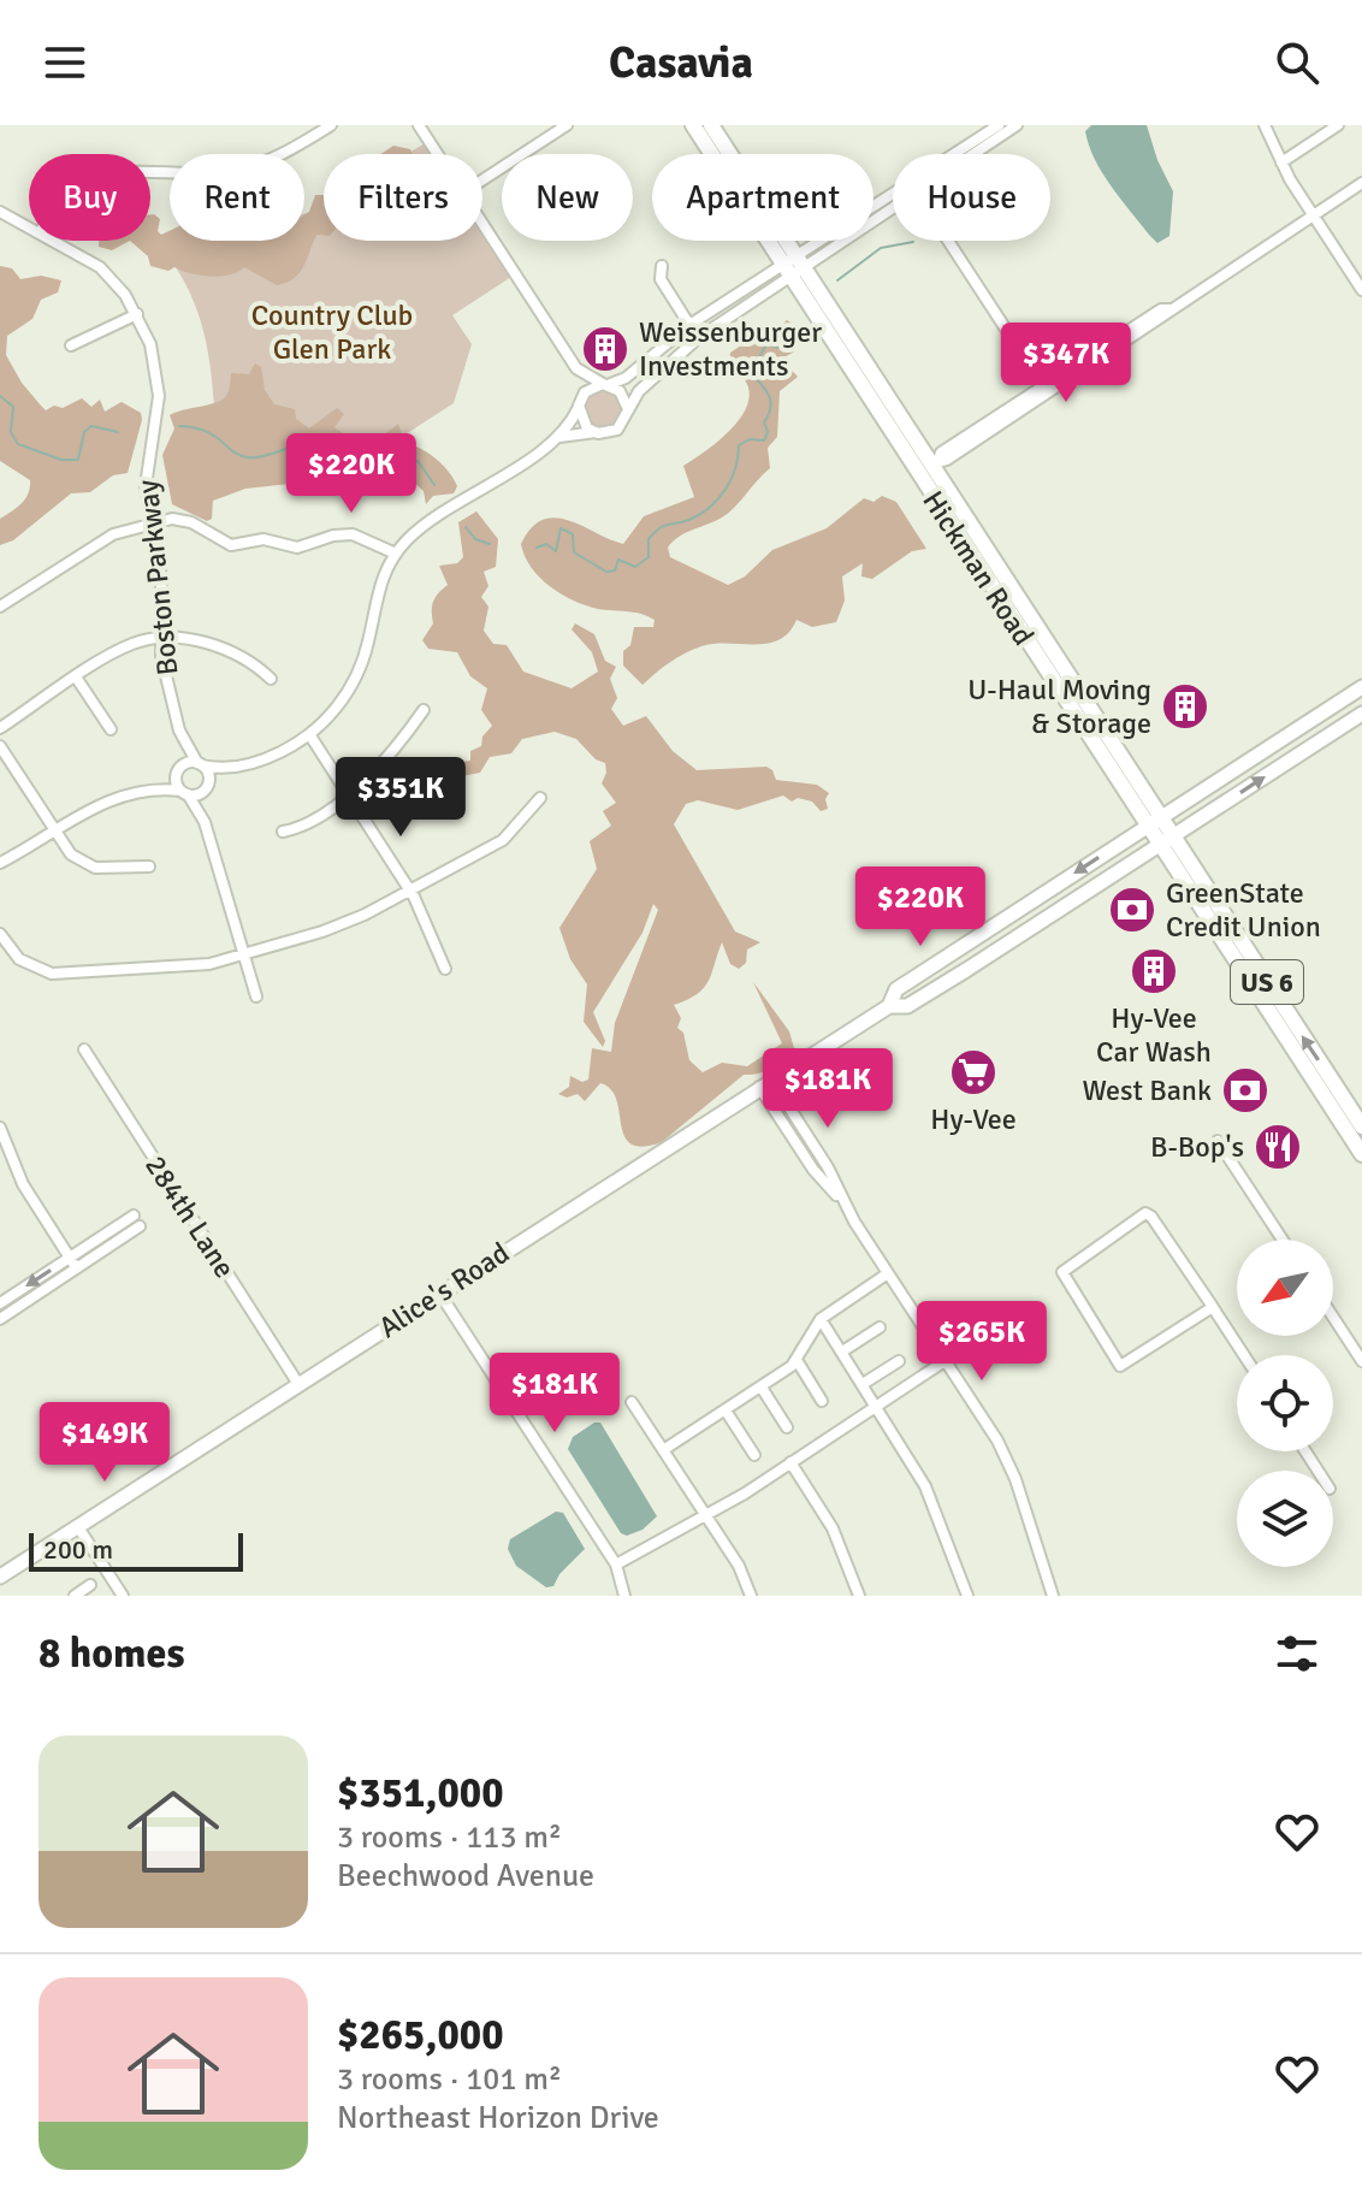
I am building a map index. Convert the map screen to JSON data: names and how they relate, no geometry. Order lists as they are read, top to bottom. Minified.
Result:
{"streets":{"highway":["Hickman Road","US 6"],"main road":["Alice's Road"],"street":["Boston Parkway","284th Lane"]},"crossings":[["Hickman Road","Alice's Road"],["284th Lane","Alice's Road"]],"parks":["Country Club Glen Park"],"places":{"building":["Weissenburger Investments","U-Haul Moving & Storage","Hy-Vee Car Wash"],"bank":["GreenState Credit Union","West Bank"],"supermarket":["Hy-Vee"],"restaurant":["B-Bop's"]},"scale_bar":"200 m","north":"bottom left","page":{"header":"Casavia","chip":["Buy","Rent","Filters","New","Apartment","House"],"price":["$347K","$220K","$351K","$220K","$181K","$265K","$181K","$149K"],"scale":"200 m","heading":"8 homes","list":[{"name":"$351,000","note":"3 rooms · 113 m² · Beechwood Avenue"},{"name":"$265,000","note":"3 rooms · 101 m² · Northeast Horizon Drive"}]}}
